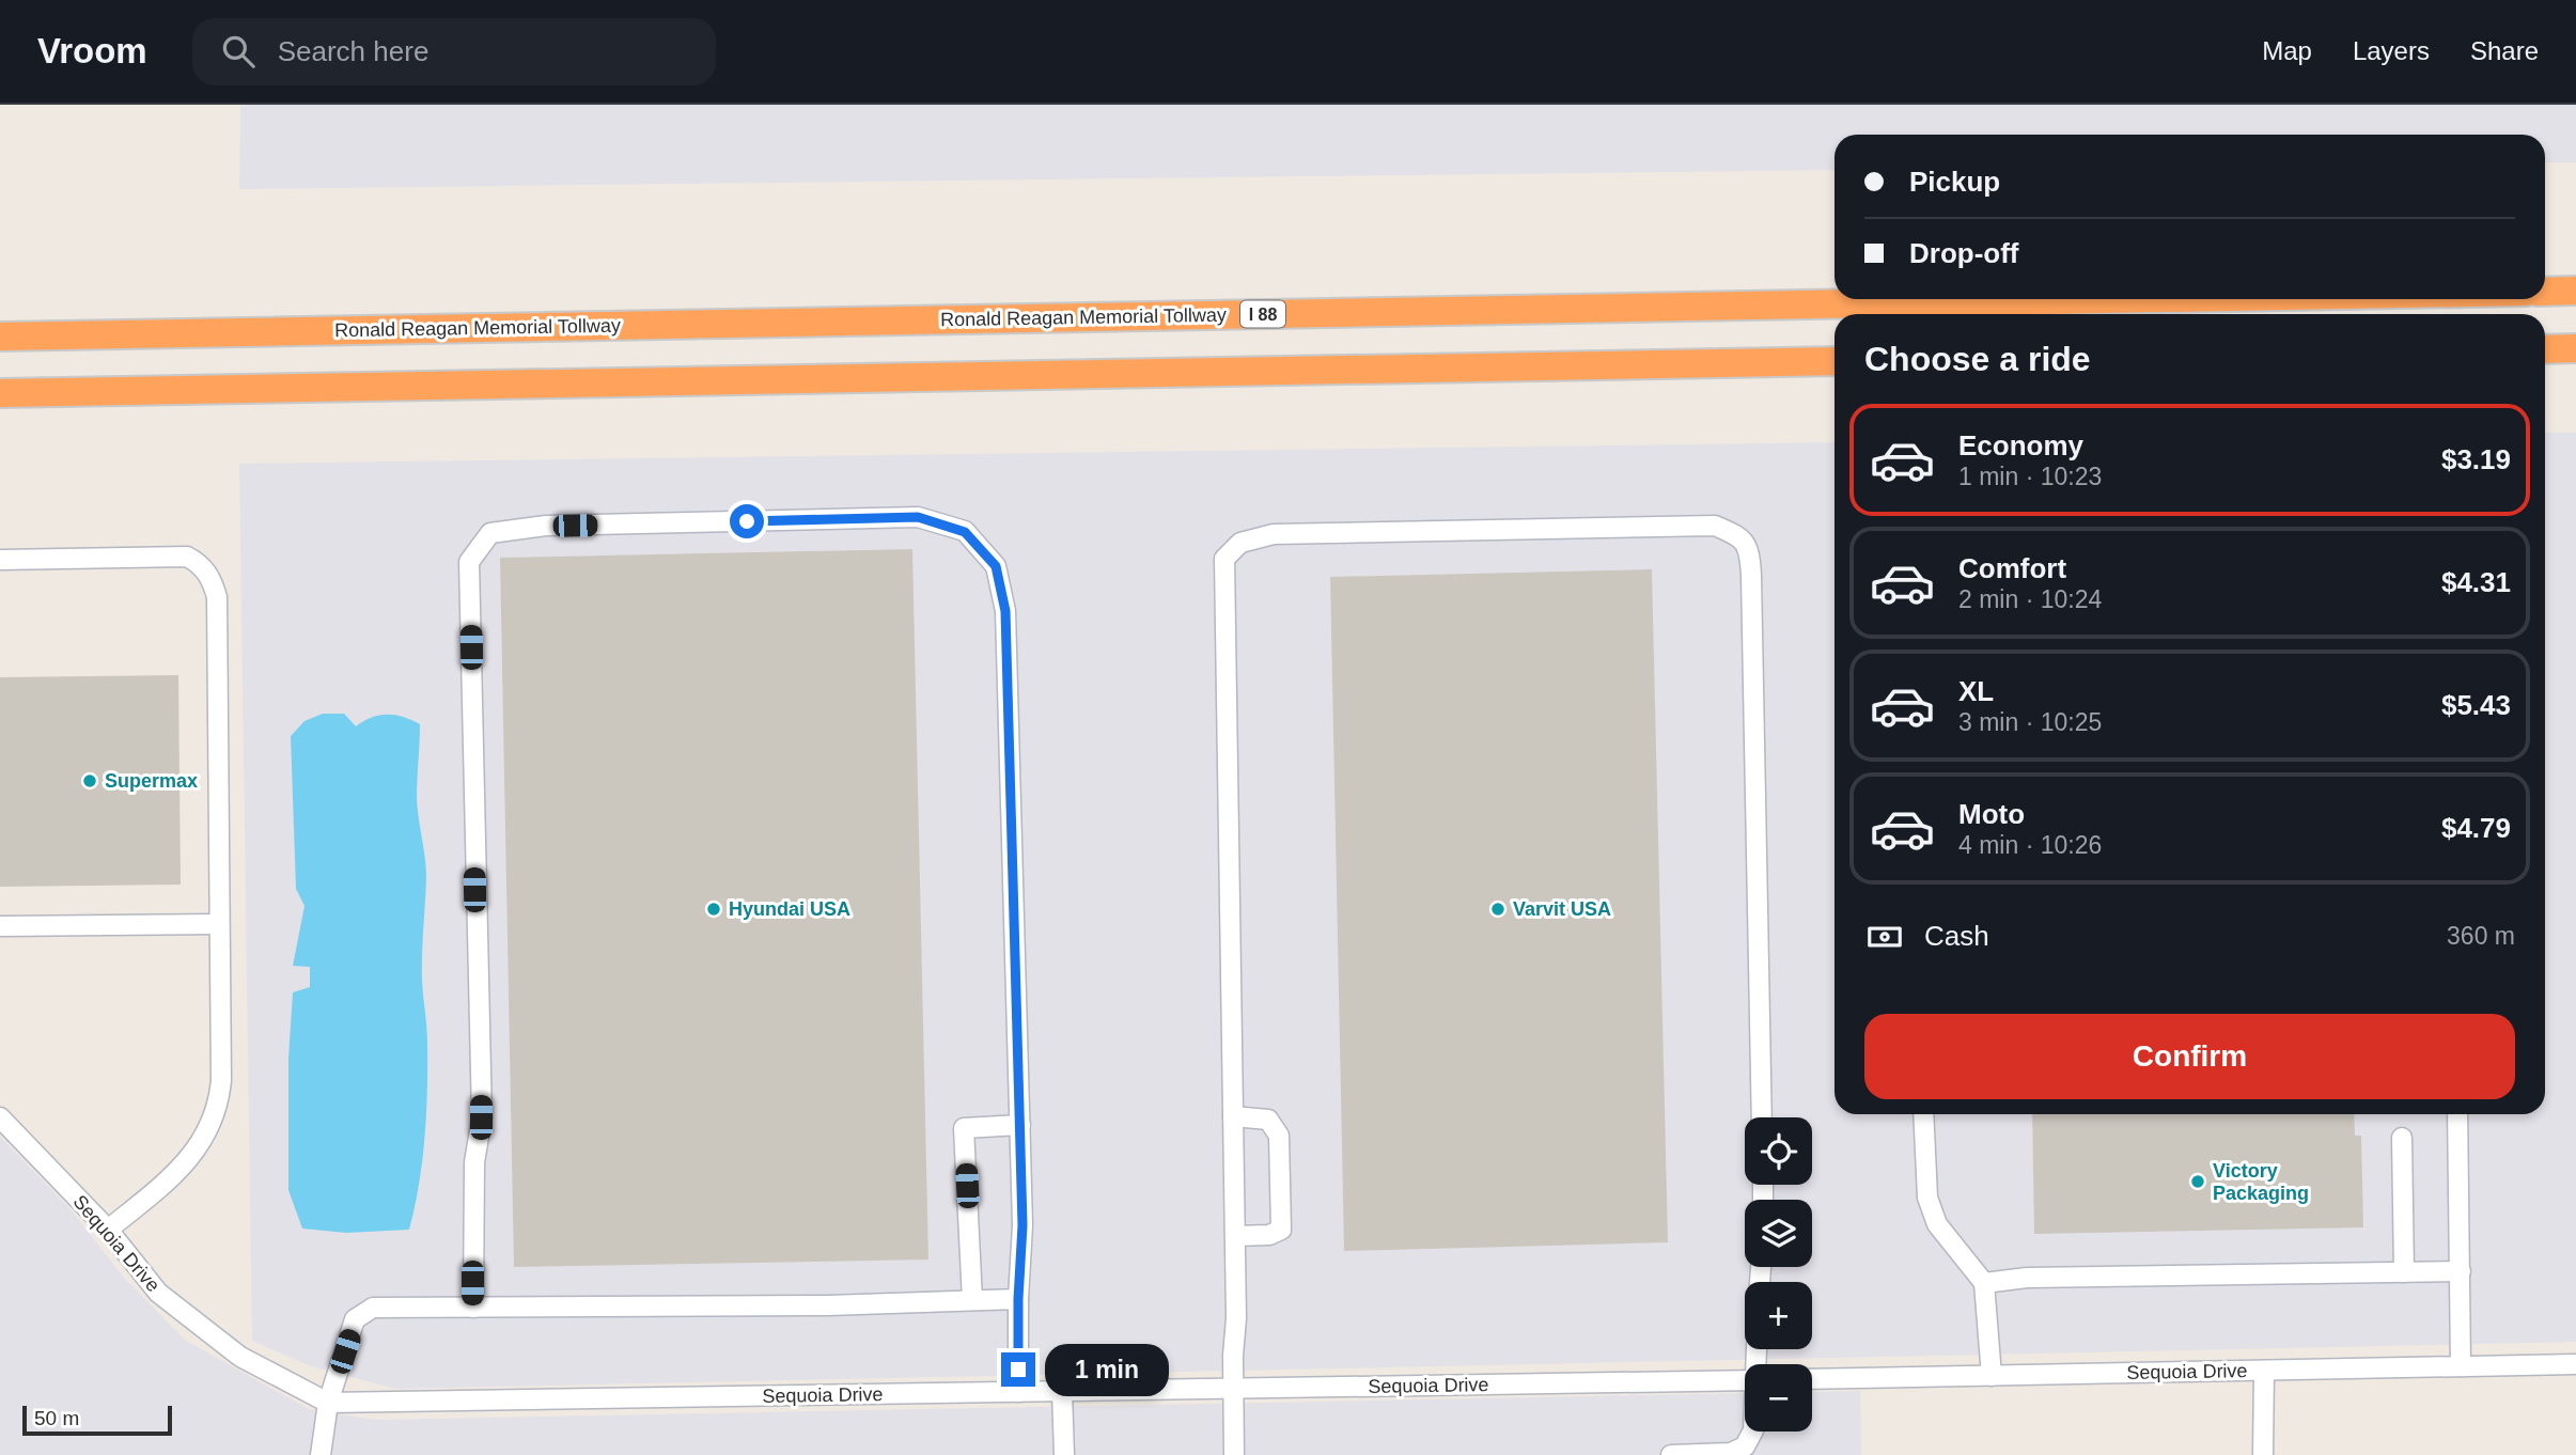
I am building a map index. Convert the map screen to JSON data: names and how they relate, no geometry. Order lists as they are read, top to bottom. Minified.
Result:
{"streets":{"highway":["I 88","Ronald Reagan Memorial Tollway"],"street":["Sequoia Drive"]},"places":["Supermax","Hyundai USA","Varvit USA","Victory Packaging"],"scale_bar":"50 m","page":{"header":"Vroom","search":"Search here","nav":["Map","Layers","Share"],"banner":["Pickup","Drop-off"],"heading":"Choose a ride","list":[{"name":"Economy","note":"1 min · 10:23","value":"$3.19"},{"name":"Comfort","note":"2 min · 10:24","value":"$4.31"},{"name":"XL","note":"3 min · 10:25","value":"$5.43"},{"name":"Moto","note":"4 min · 10:26","value":"$4.79"}],"pay":["Cash","360 m"],"buttons":"Confirm","map_buttons":["+","−"],"bubble":"1 min","scale":"50 m"}}
